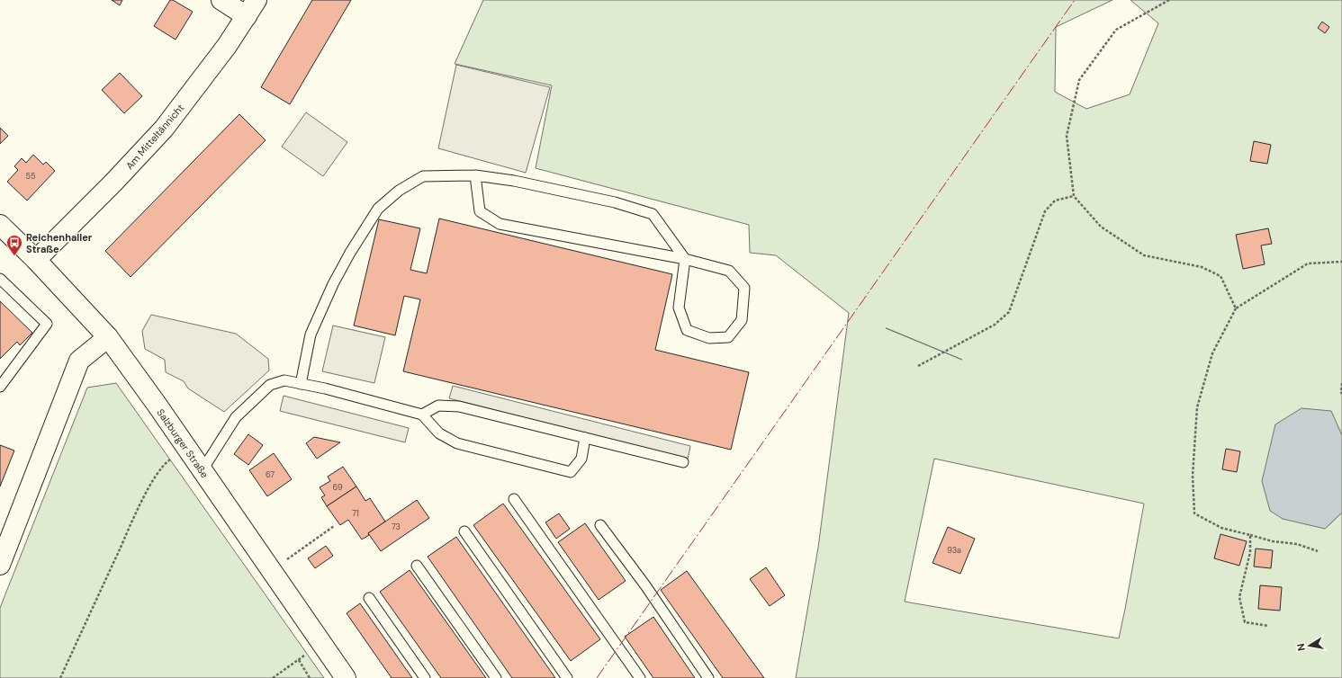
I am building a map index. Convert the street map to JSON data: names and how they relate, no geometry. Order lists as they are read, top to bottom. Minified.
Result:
{"streets":{"street":["Am Mitteltännicht","Salzburger Straße"]},"crossings":[["Am Mitteltännicht","Salzburger Straße"]],"places":{"bus stop":["Reichenhaller Straße"]},"house_numbers":["55","67","69","71","73","93a"],"north":"left"}
